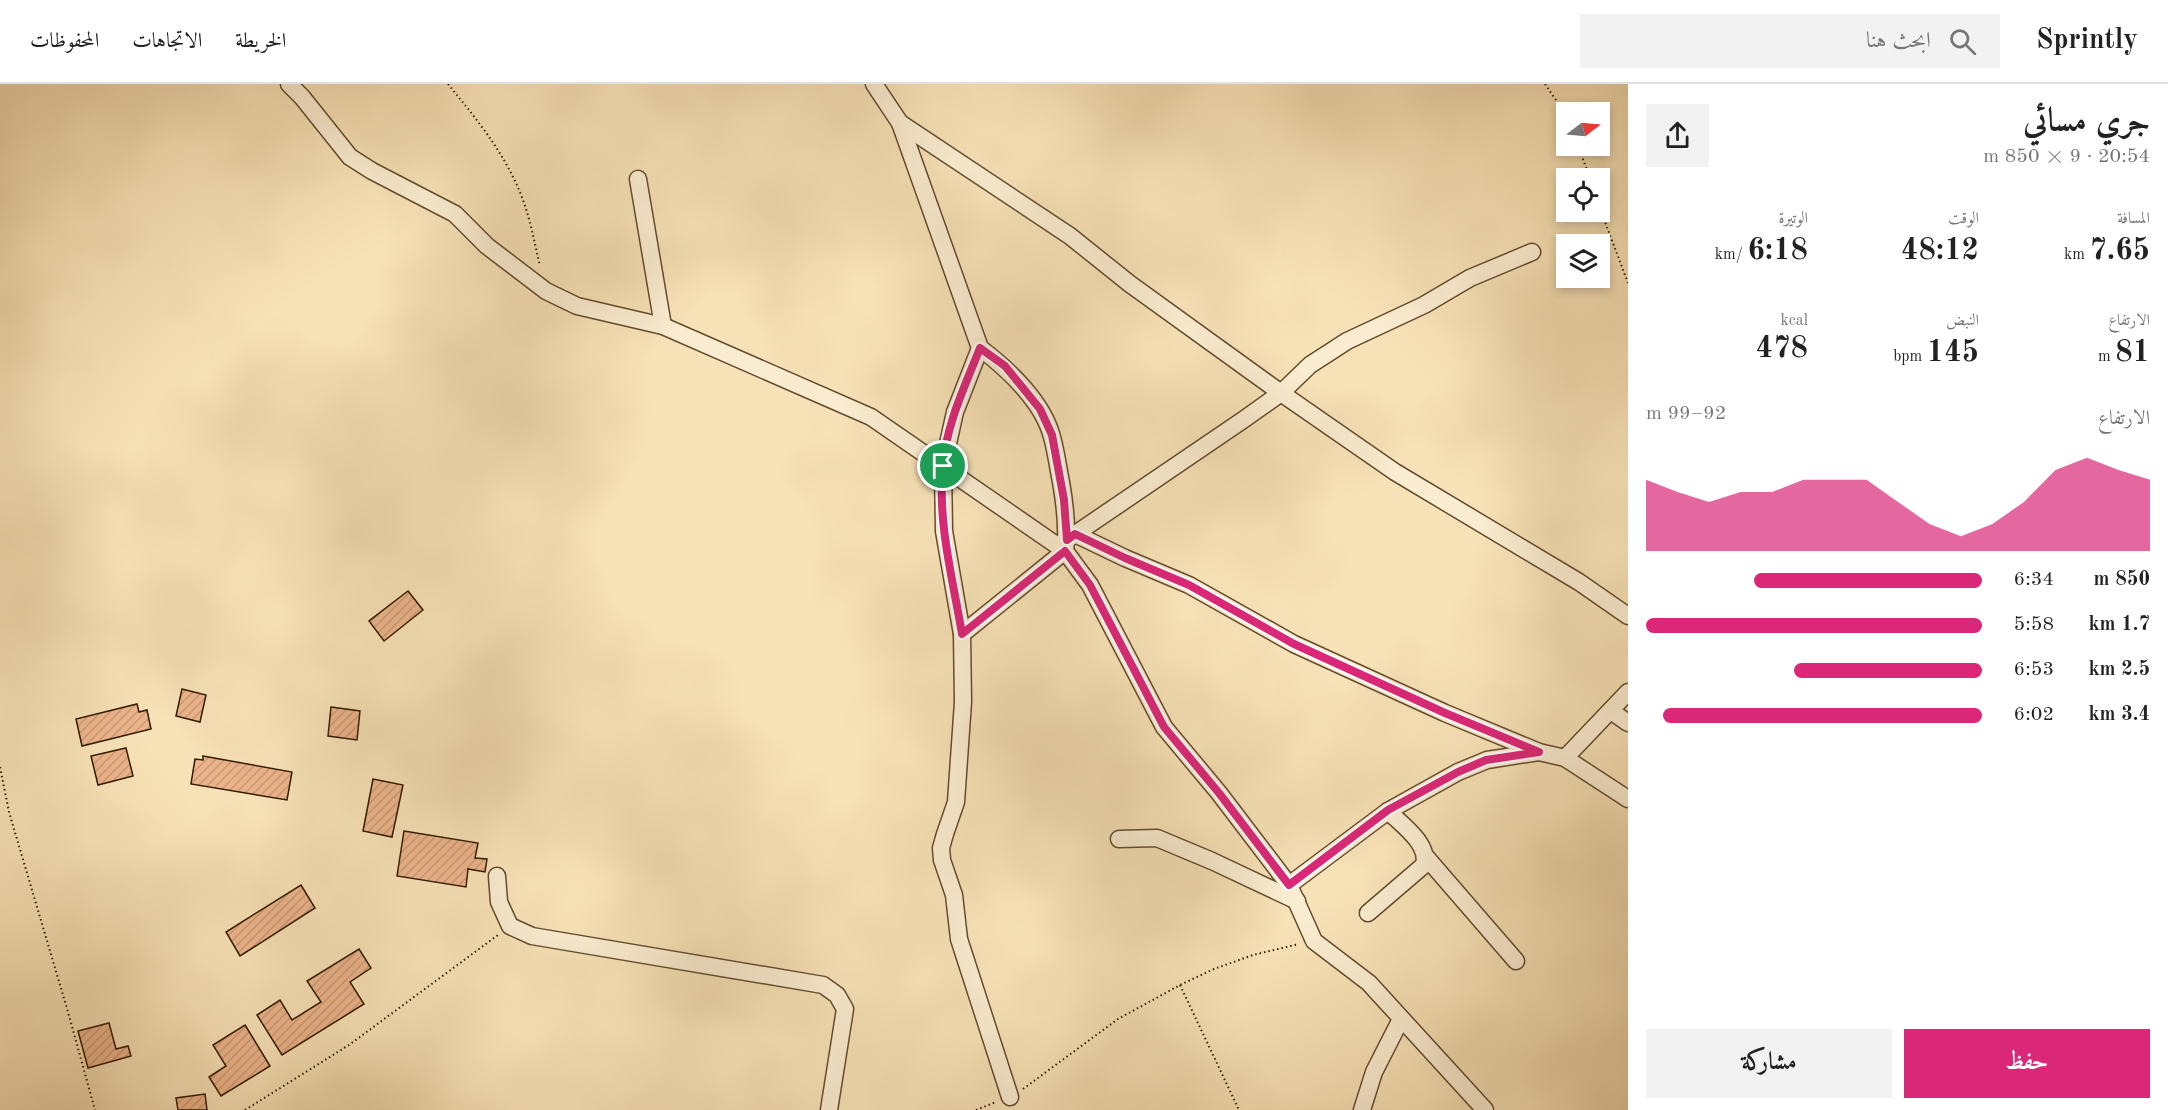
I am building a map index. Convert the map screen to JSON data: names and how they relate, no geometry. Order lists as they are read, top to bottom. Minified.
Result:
{"north":"right","page":{"header":"Sprintly","search":"ابحث هنا","nav":["الخريطة","الاتجاهات","المحفوظات"],"heading":["جري مسائي","20:54 · 9 × 850 m"],"stats":[["المسافة","7.65 km"],["الوقت","48:12"],["الوتيرة","6:18 /km"],["الارتفاع","81 m"],["النبض","145 bpm"],["kcal","478"]],"chart":["الارتفاع","92–99 m"],"list":[{"name":"850 m","note":"6:34"},{"name":"1.7 km","note":"5:58"},{"name":"2.5 km","note":"6:53"},{"name":"3.4 km","note":"6:02"}],"buttons":["حفظ","مشاركة"]}}
